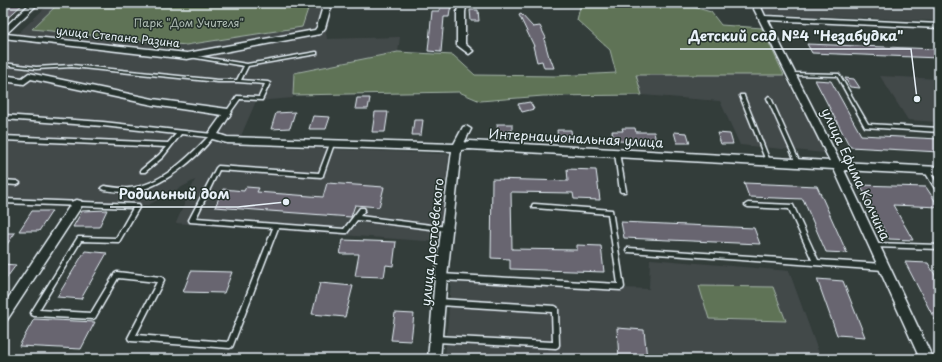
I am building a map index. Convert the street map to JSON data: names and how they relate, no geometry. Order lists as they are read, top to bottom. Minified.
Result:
{"streets":{"street":["улица Степана Разина","Интернациональная улица","улица Ефима Колчина","улица Достоевского"]},"crossings":[["Интернациональная улица","улица Ефима Колчина"],["Интернациональная улица","улица Достоевского"]],"parks":["Парк \"Дом Учителя\""],"places":["Детский сад №4 \"Незабудка\"","Родильный дом"]}
